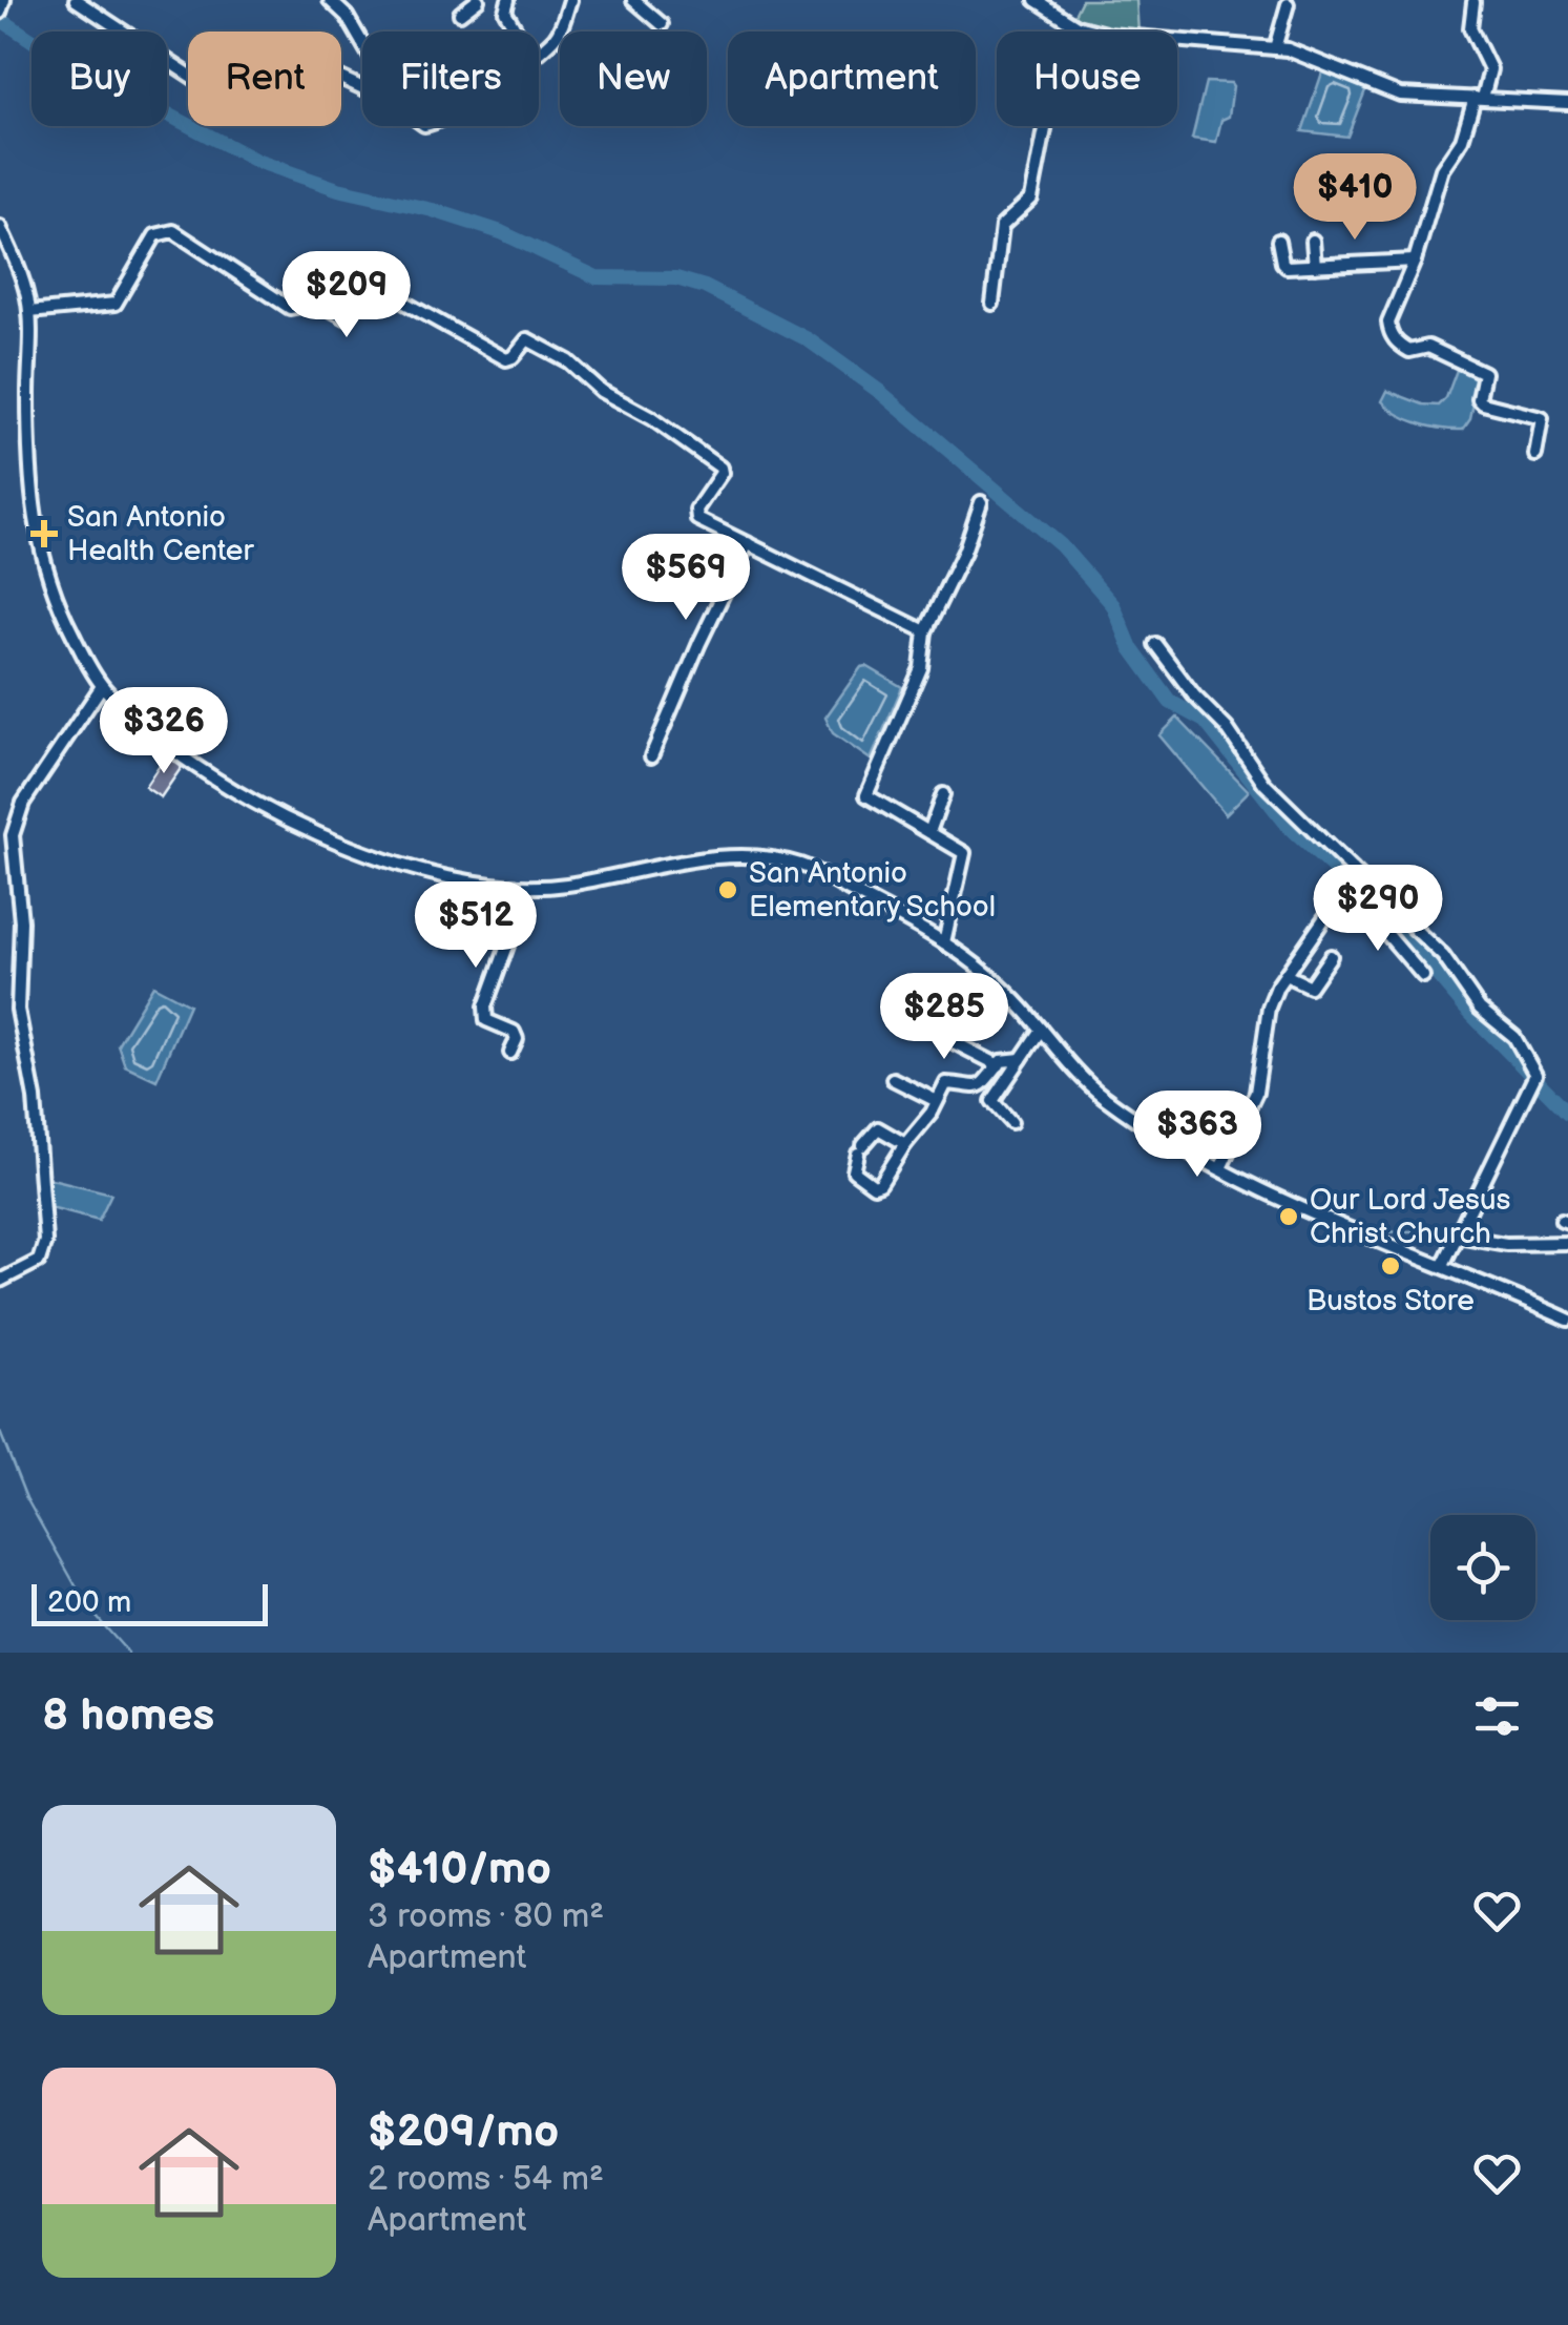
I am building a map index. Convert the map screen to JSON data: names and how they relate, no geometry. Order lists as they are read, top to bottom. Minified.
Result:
{"places":{"health":["San Antonio Health Center"],"other":["San Antonio Elementary School","Our Lord Jesus Christ Church","Bustos Store"]},"scale_bar":"200 m","page":{"chip":["Buy","Rent","Filters","New","Apartment","House"],"price":["$410","$209","$569","$326","$290","$512","$285","$363"],"scale":"200 m","heading":"8 homes","list":[{"name":"$410/mo","note":"3 rooms · 80 m² · Apartment"},{"name":"$209/mo","note":"2 rooms · 54 m² · Apartment"}]}}
